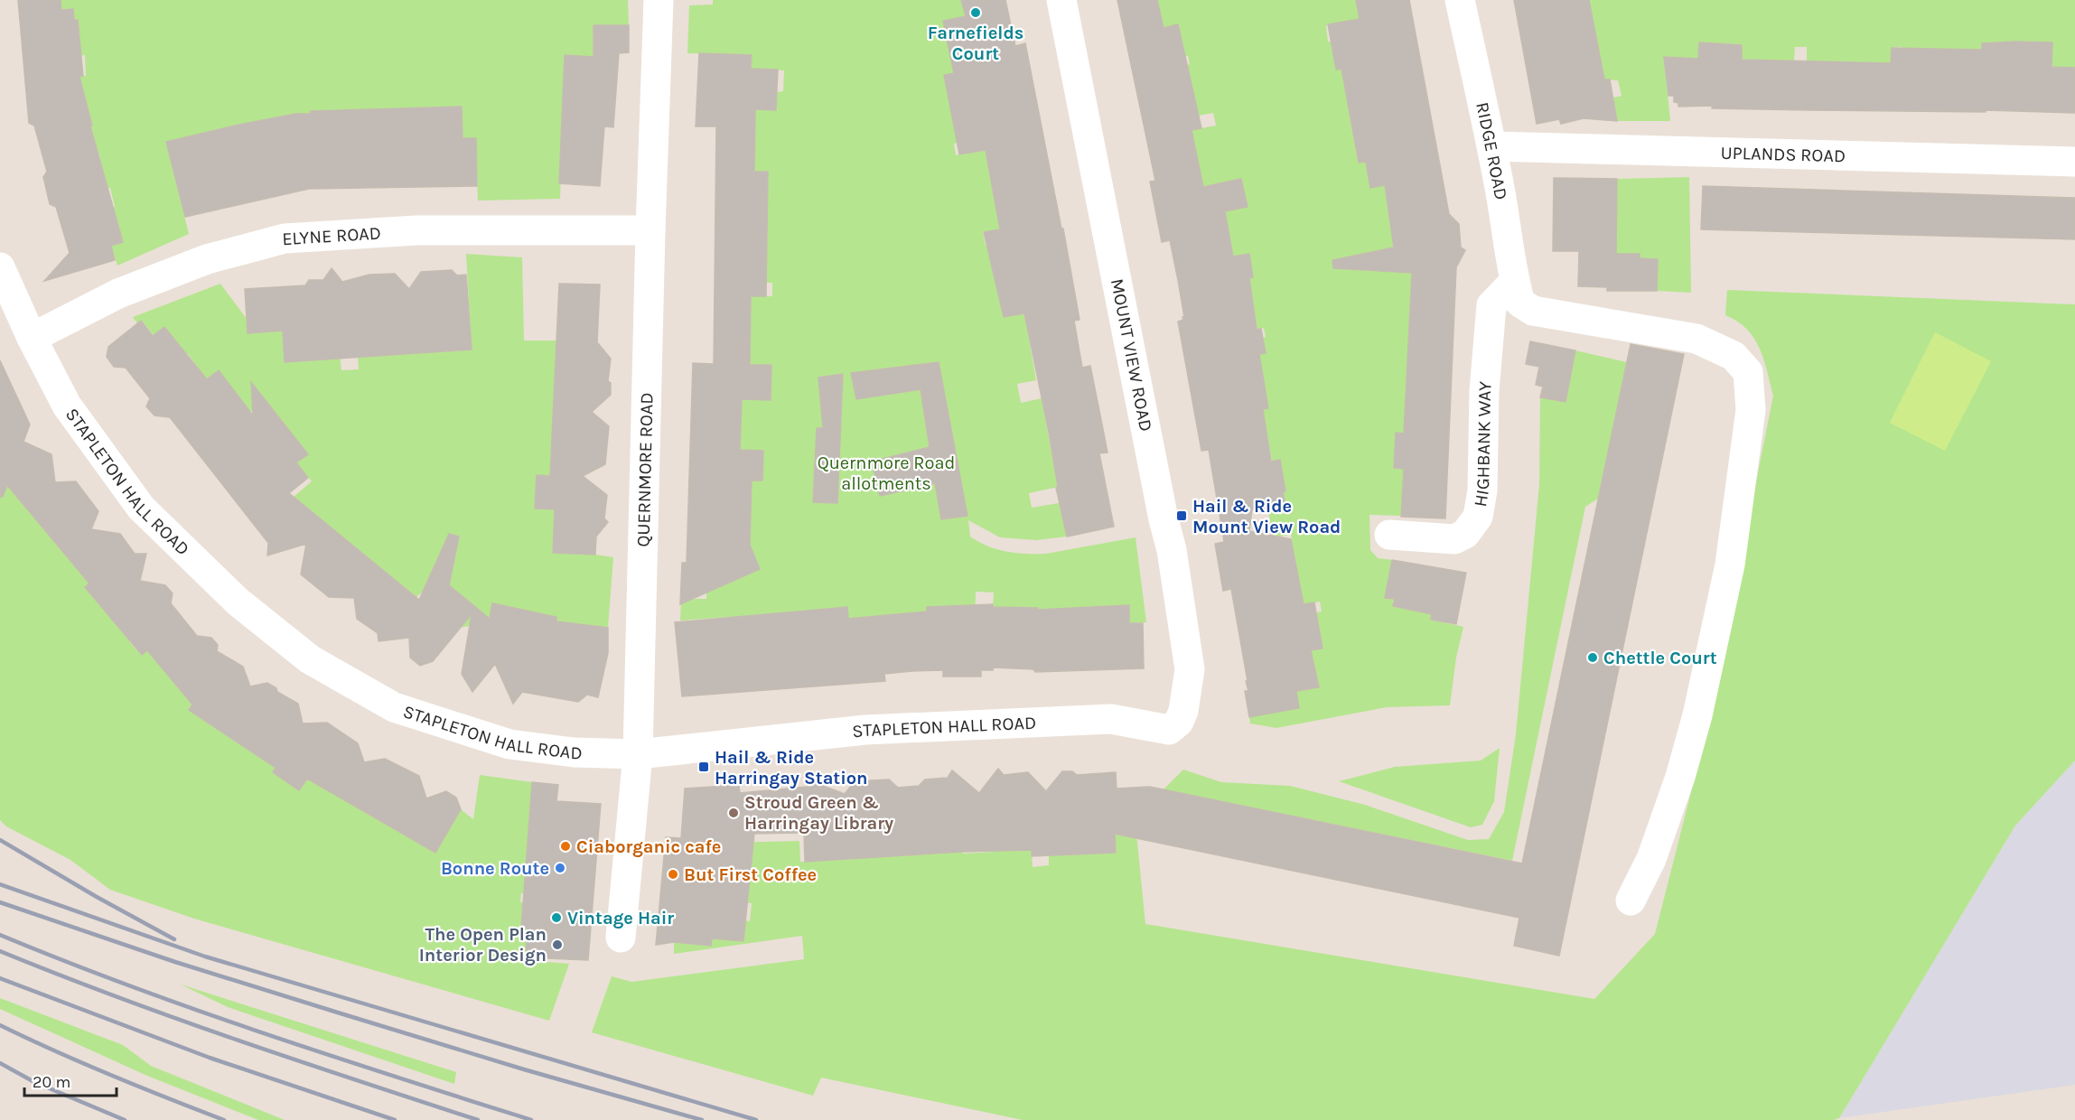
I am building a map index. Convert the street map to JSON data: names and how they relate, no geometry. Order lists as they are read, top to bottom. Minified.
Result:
{"streets":{"street":["RIDGE ROAD","UPLANDS ROAD","ELYNE ROAD","MOUNT VIEW ROAD","HIGHBANK WAY","QUERNMORE ROAD","STAPLETON HALL ROAD"]},"crossings":[["RIDGE ROAD","UPLANDS ROAD"],["RIDGE ROAD","HIGHBANK WAY"],["ELYNE ROAD","QUERNMORE ROAD"],["ELYNE ROAD","STAPLETON HALL ROAD"],["MOUNT VIEW ROAD","STAPLETON HALL ROAD"],["QUERNMORE ROAD","STAPLETON HALL ROAD"]],"parks":["Quernmore Road allotments"],"places":{"other":["Farnefields Court","Chettle Court","Stroud Green & Harringay Library","Ciaborganic cafe","Bonne Route","But First Coffee","Vintage Hair","The Open Plan Interior Design"],"transit":["Hail & Ride Mount View Road","Hail & Ride Harringay Station"]},"scale_bar":"20 m"}
